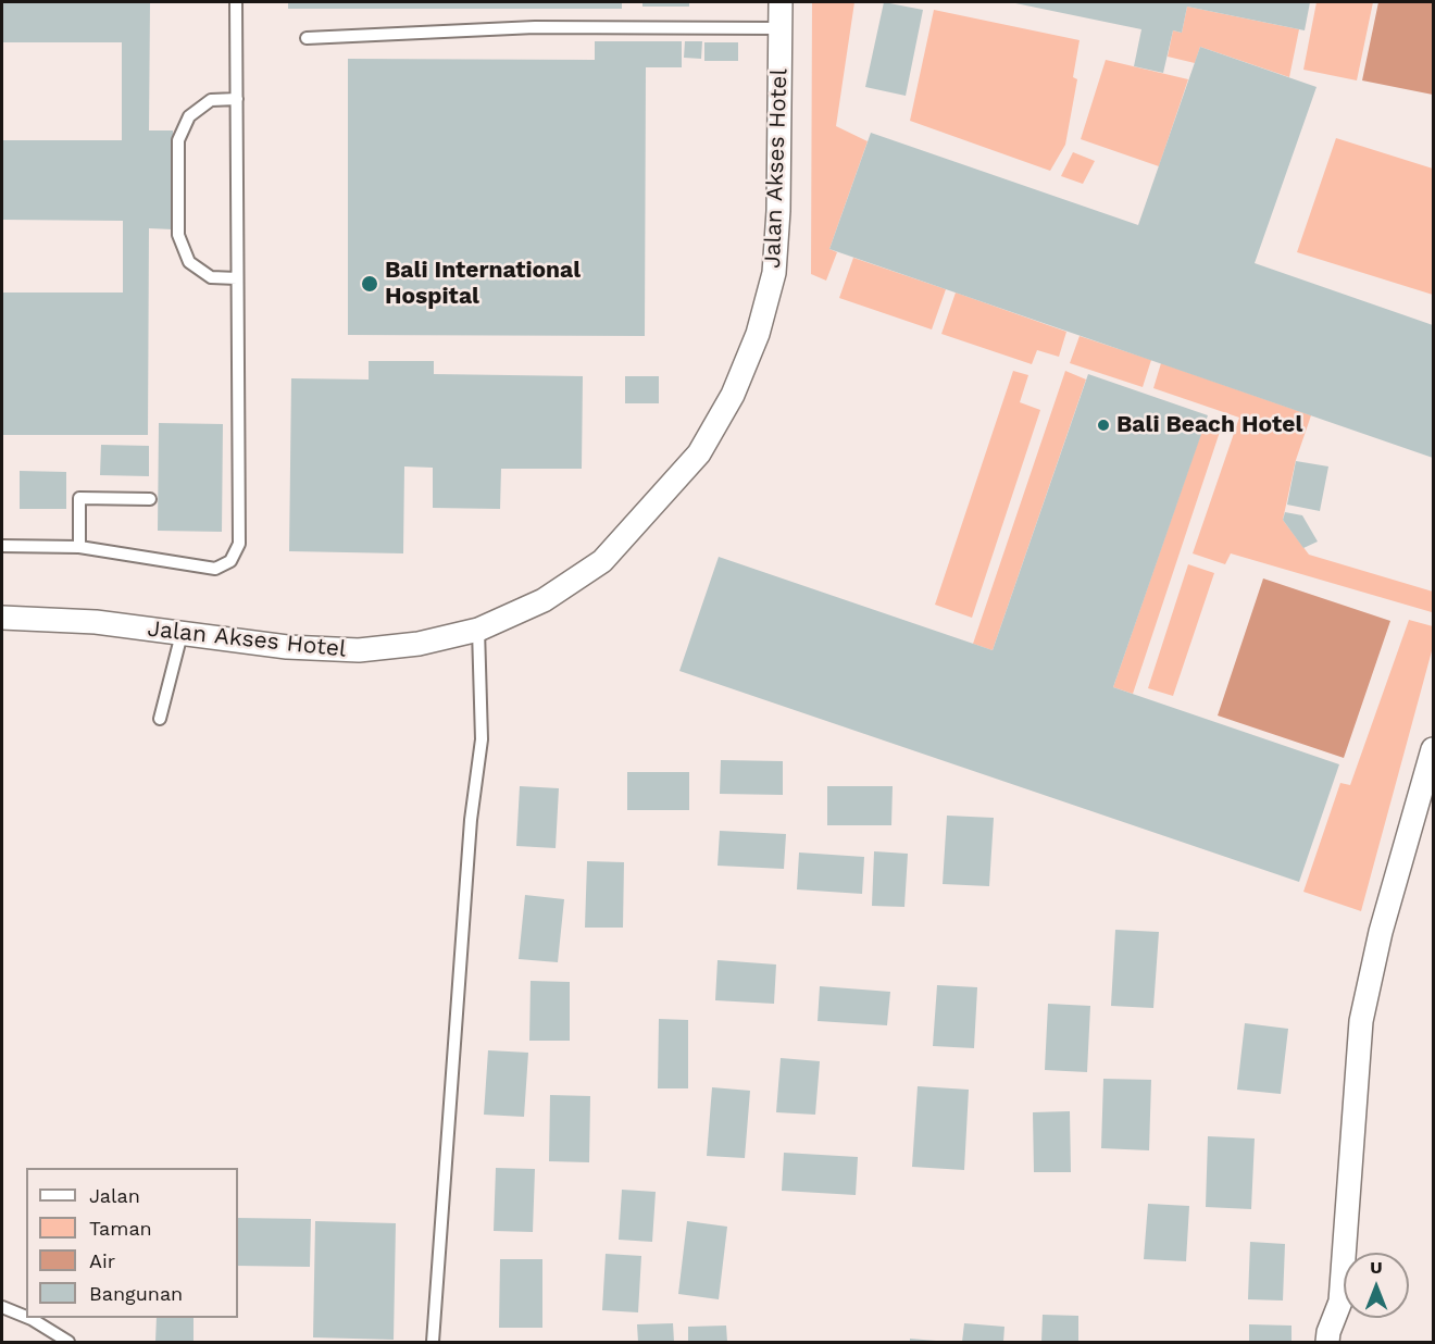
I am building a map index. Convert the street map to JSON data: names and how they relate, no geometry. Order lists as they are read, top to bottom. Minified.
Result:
{"streets":{"street":["Jalan Akses Hotel"]},"places":["Bali International Hospital","Bali Beach Hotel"],"legend":["Jalan","Taman","Air","Bangunan"],"north":"top"}
